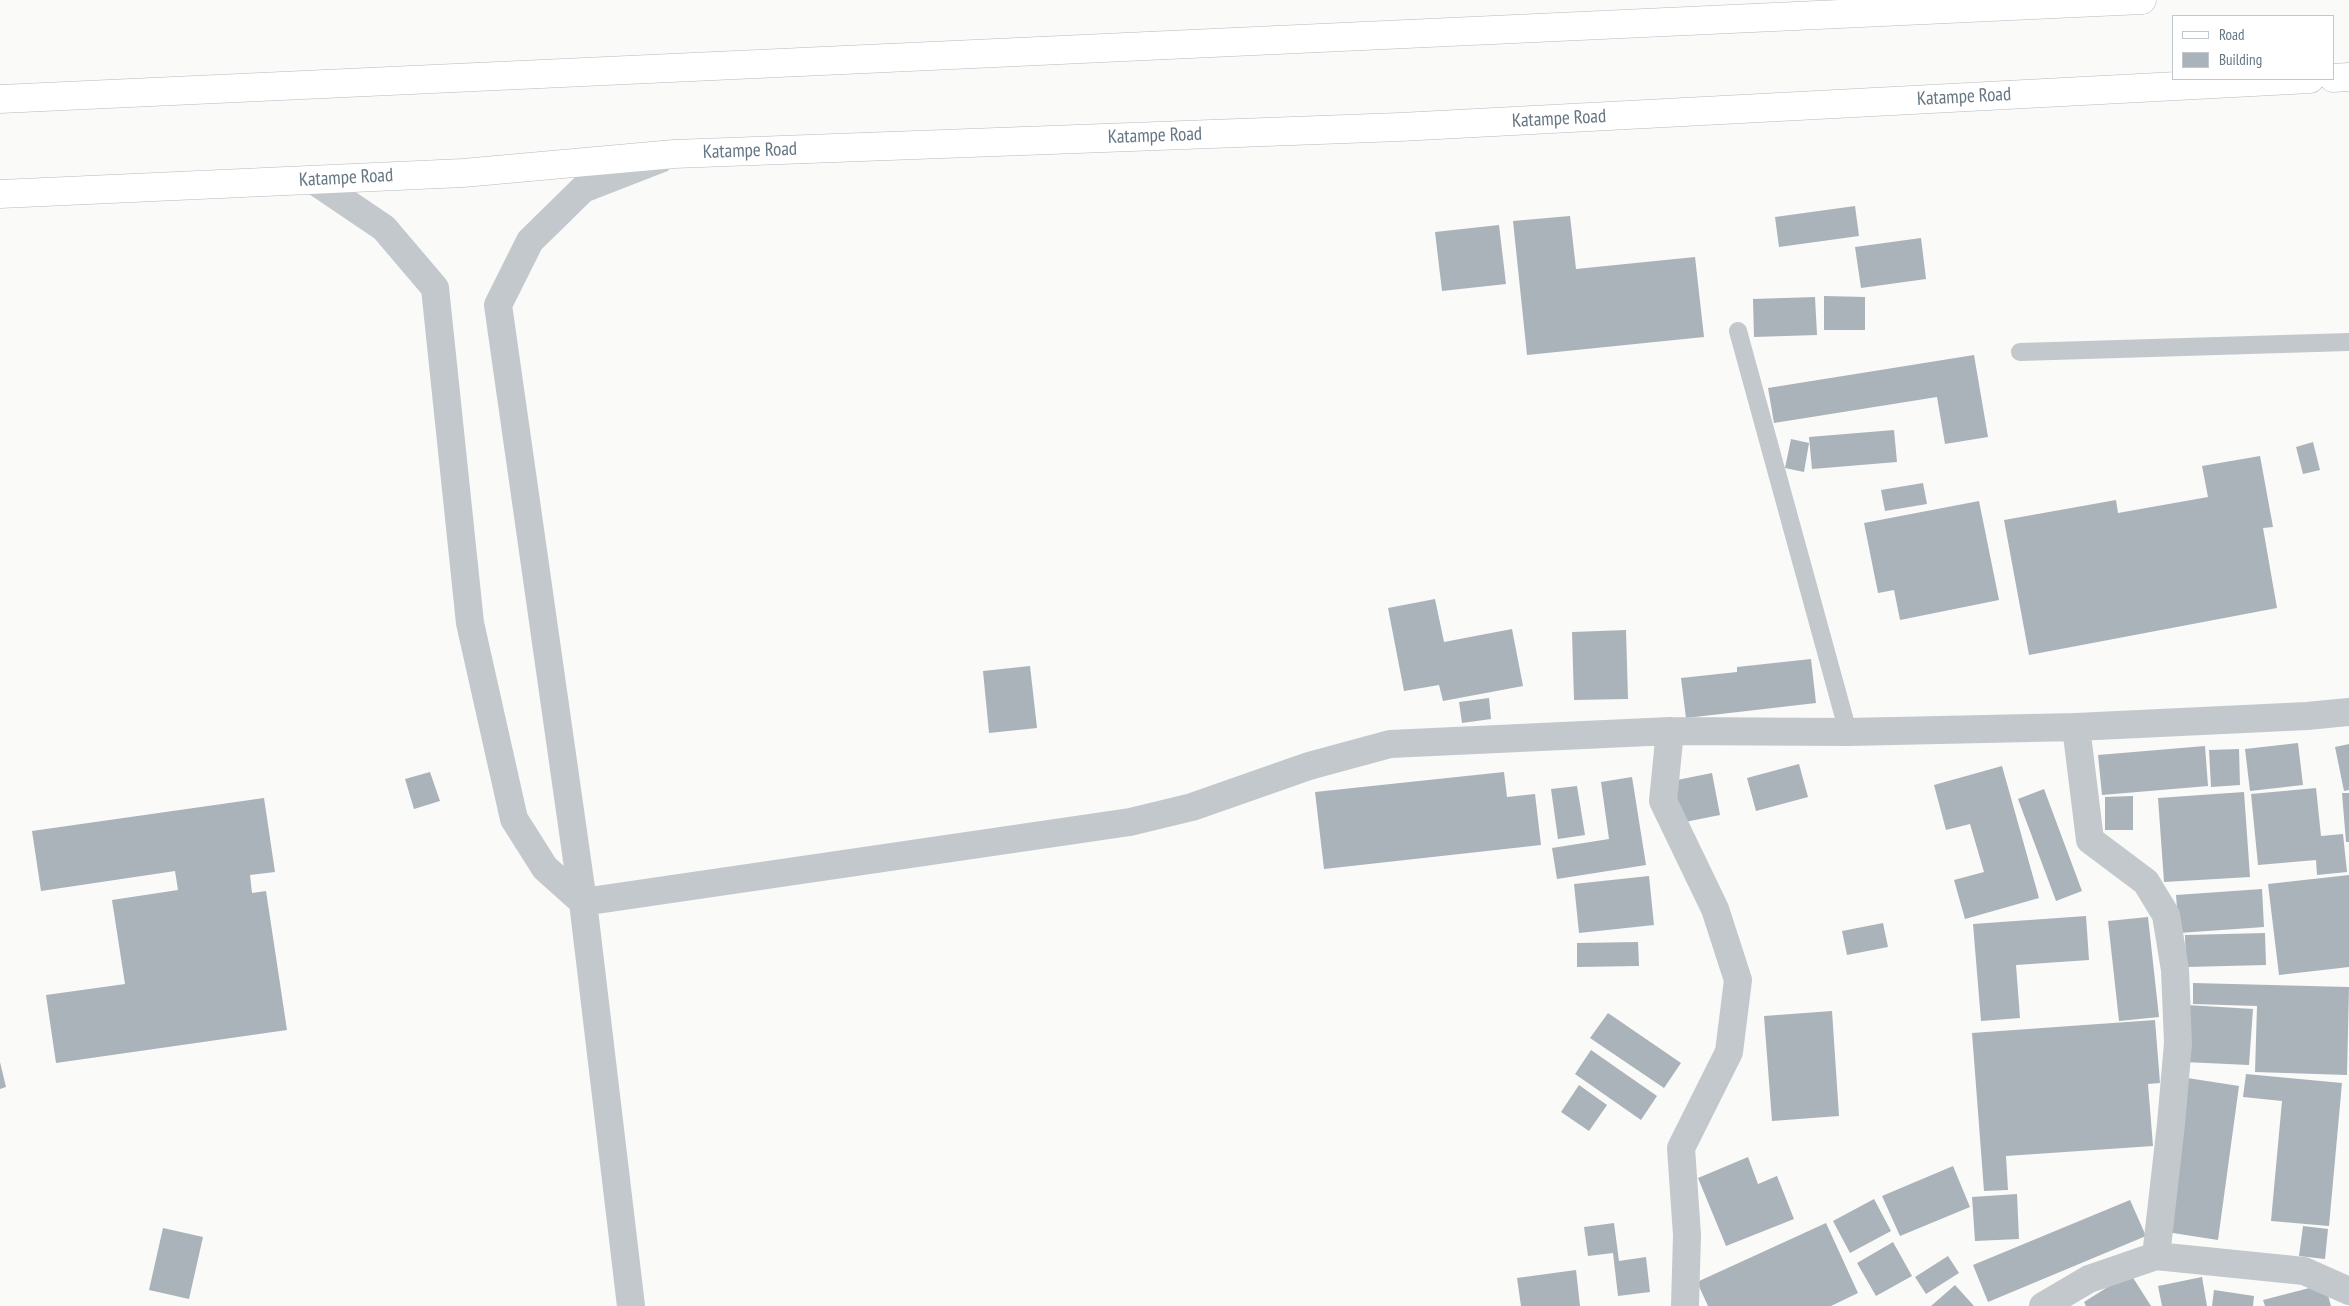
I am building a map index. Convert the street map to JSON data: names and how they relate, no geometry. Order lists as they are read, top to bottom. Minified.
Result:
{"streets":{"main road":["Katampe Road"]},"legend":["Road","Building"]}
